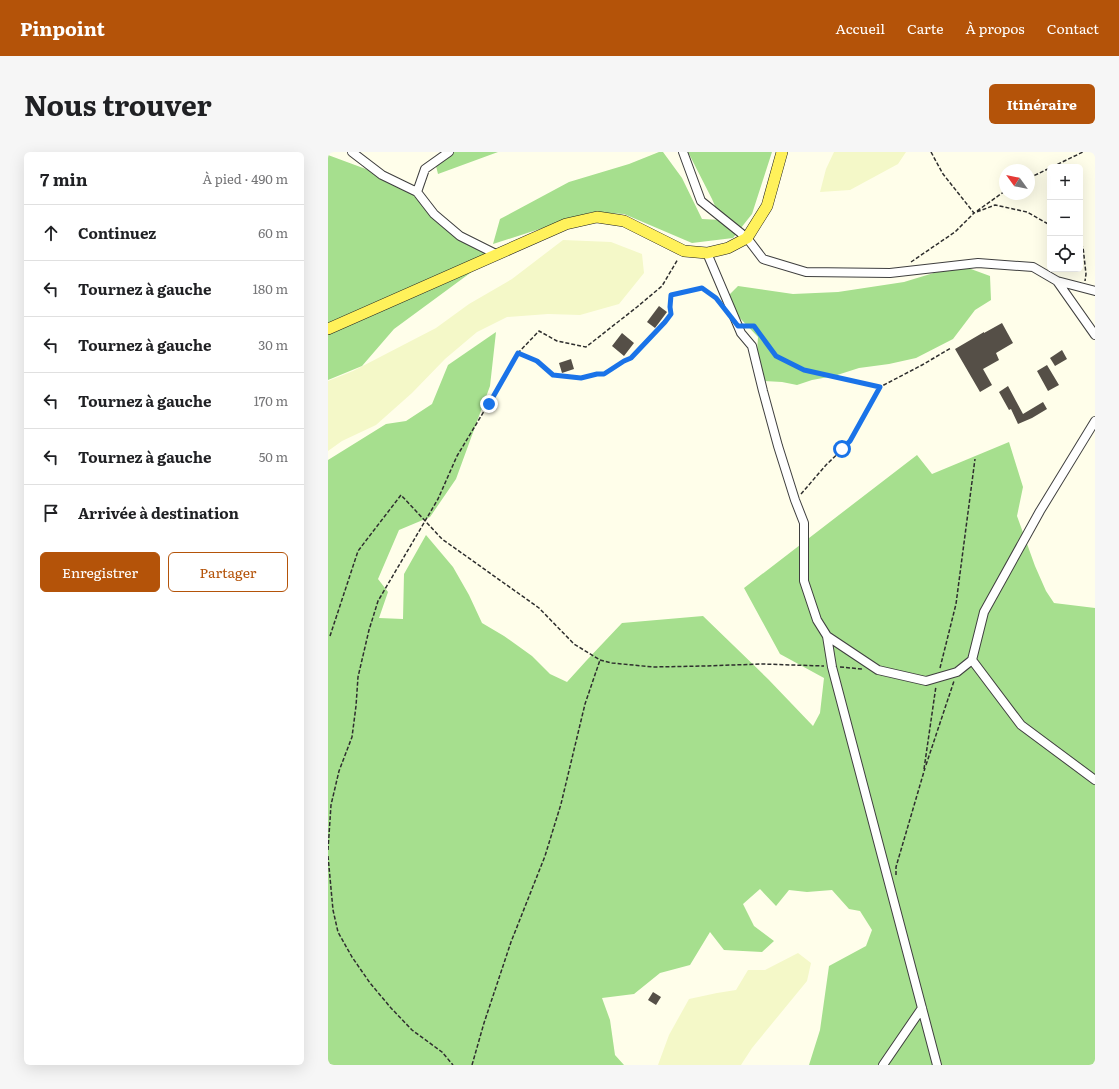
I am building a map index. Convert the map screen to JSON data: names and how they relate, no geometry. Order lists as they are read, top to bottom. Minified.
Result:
{"north":"top left","page":{"header":"Pinpoint","nav":["Accueil","Carte","À propos","Contact"],"title":"Nous trouver","buttons":["Itinéraire",["Enregistrer","Partager"]],"heading":["7 min","À pied · 490 m"],"map_buttons":["+","−"],"list":[["Continuez","60 m"],["Tournez à gauche","180 m"],["Tournez à gauche","30 m"],["Tournez à gauche","170 m"],["Tournez à gauche","50 m"],"Arrivée à destination"]}}
